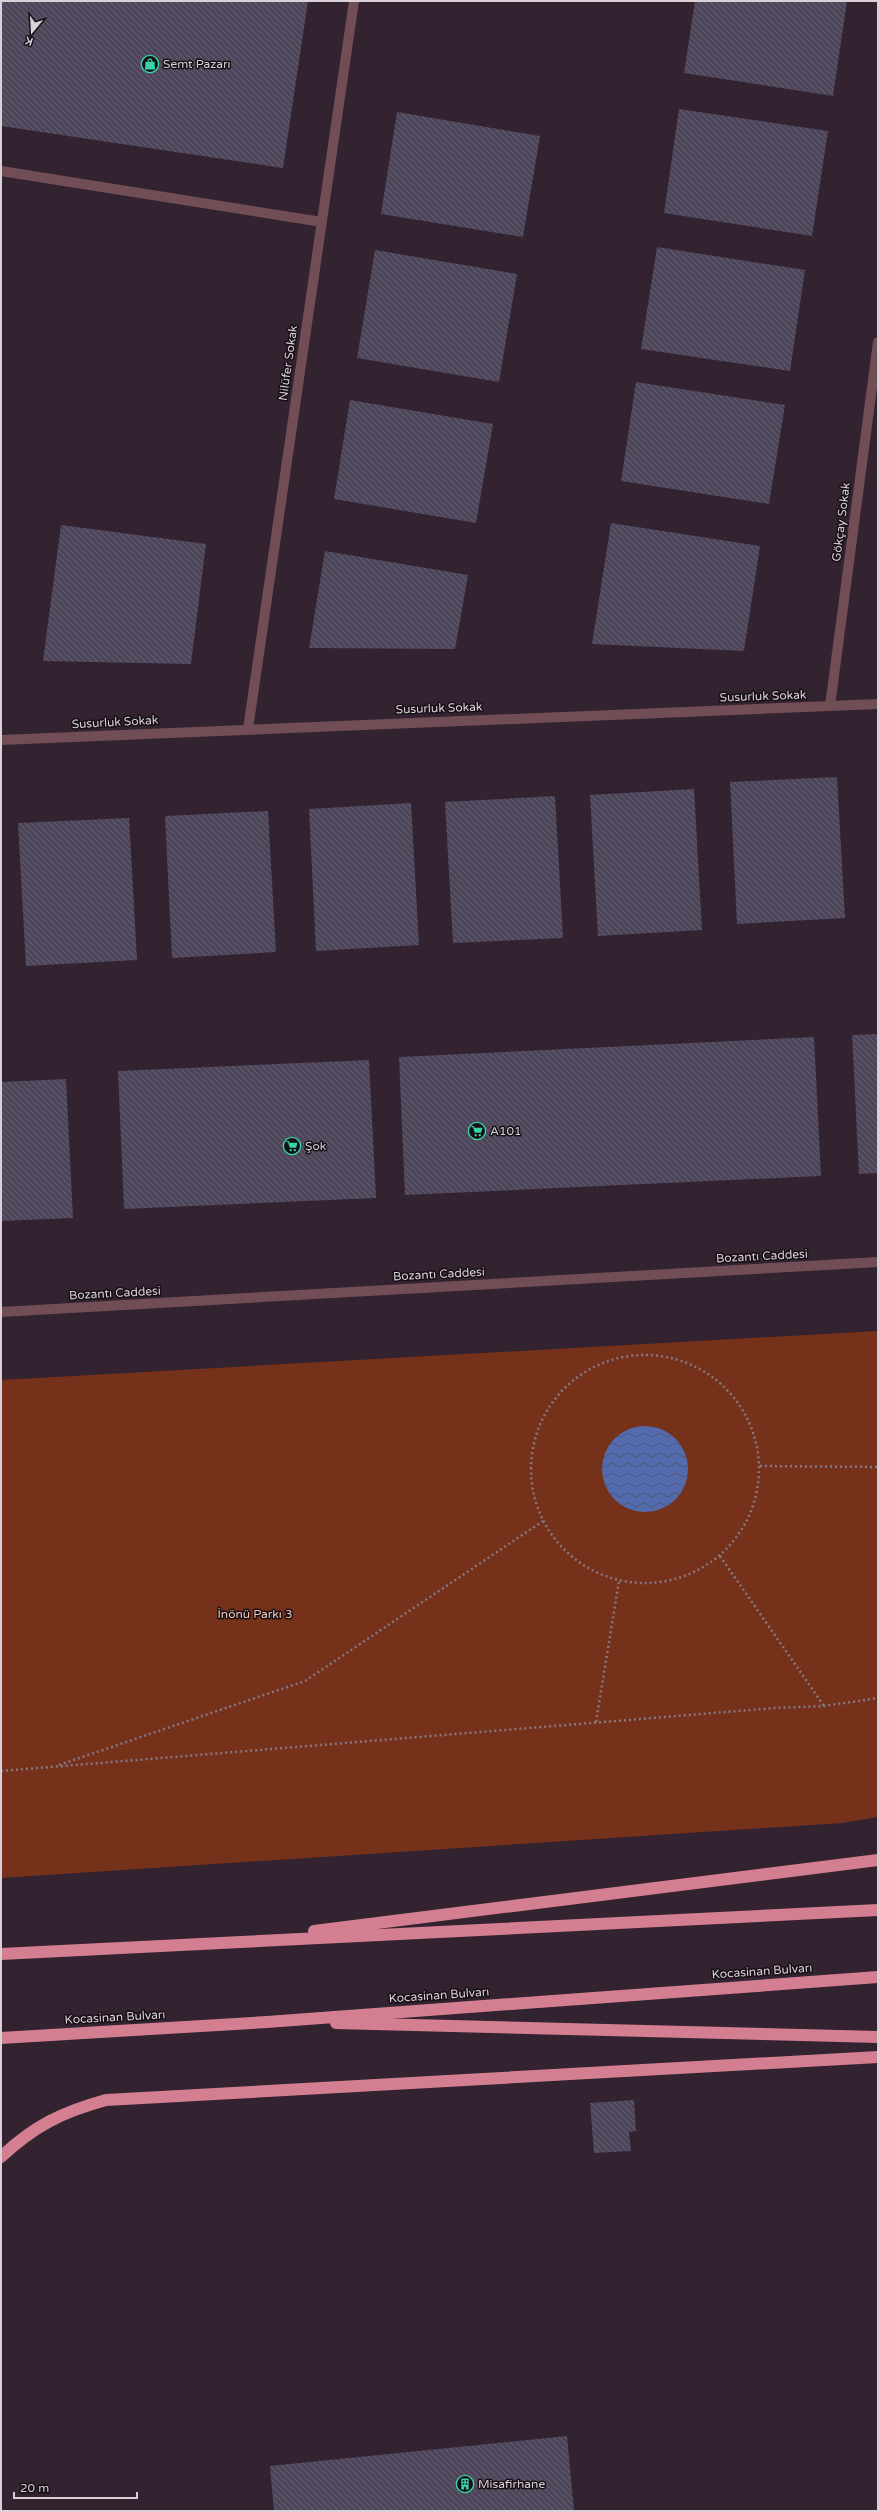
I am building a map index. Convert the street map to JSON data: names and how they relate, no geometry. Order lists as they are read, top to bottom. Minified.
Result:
{"streets":{"highway":["Kocasinan Bulvarı"],"street":["Nilüfer Sokak","Gökçay Sokak","Susurluk Sokak","Bozantı Caddesi"]},"crossings":[["Nilüfer Sokak","Susurluk Sokak"],["Gökçay Sokak","Susurluk Sokak"]],"parks":["İnönü Parkı 3"],"places":{"shop":["Semt Pazarı"],"supermarket":["A101","Şok"],"building":["Misafirhane"]},"scale_bar":"20 m","north":"bottom"}
